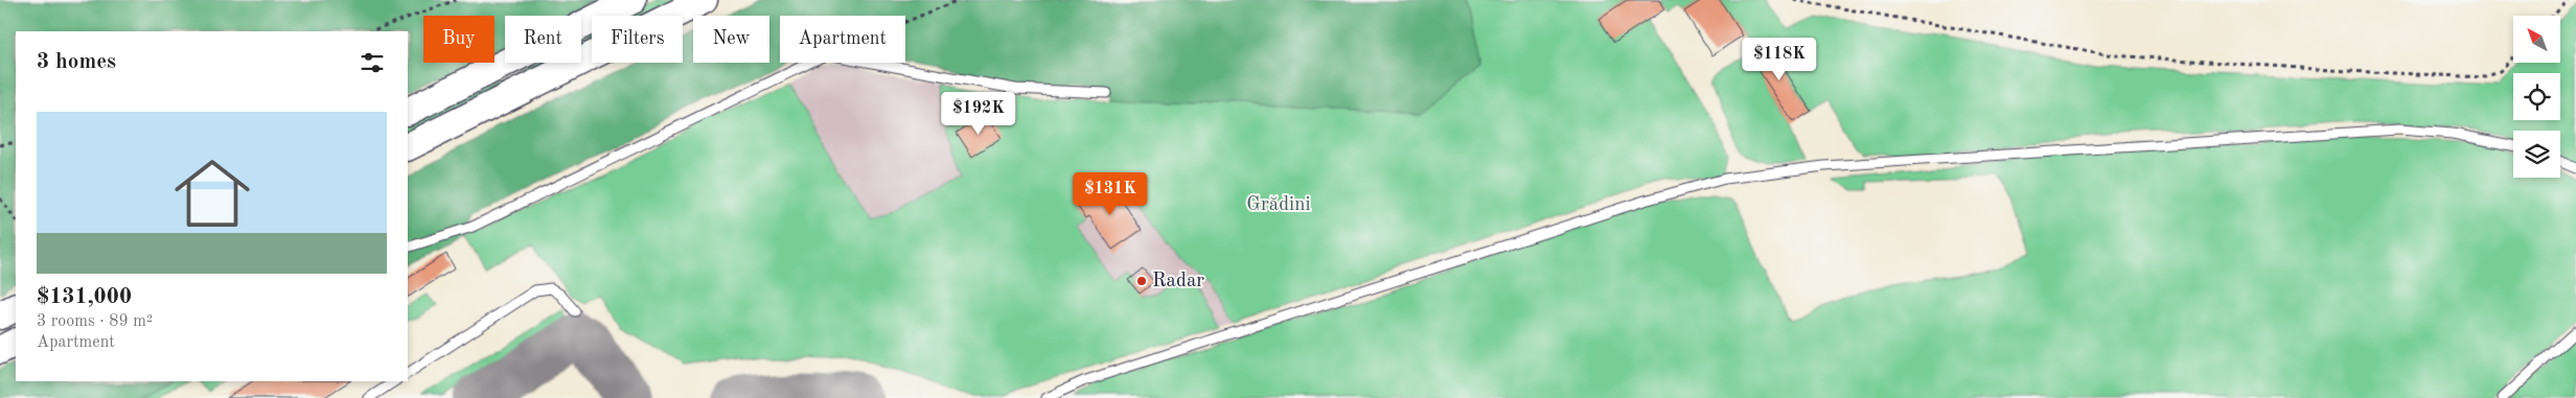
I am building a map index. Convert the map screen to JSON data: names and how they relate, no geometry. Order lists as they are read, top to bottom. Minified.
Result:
{"parks":["Grădini"],"places":["Radar"],"north":"top left","page":{"chip":["Buy","Rent","Filters","New","Apartment"],"heading":"3 homes","price":["$118K","$192K","$131K"],"list":[{"name":"$131,000","note":"3 rooms · 89 m² · Apartment"}]}}
